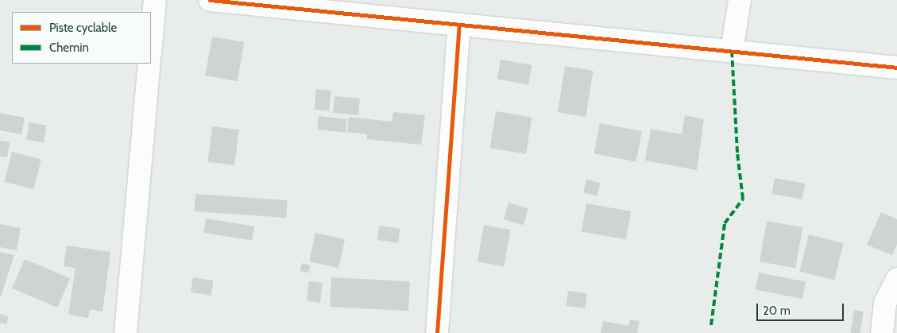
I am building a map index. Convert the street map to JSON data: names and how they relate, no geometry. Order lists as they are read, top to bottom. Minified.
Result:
{"legend":["Piste cyclable","Chemin"],"scale_bar":"20 m"}
